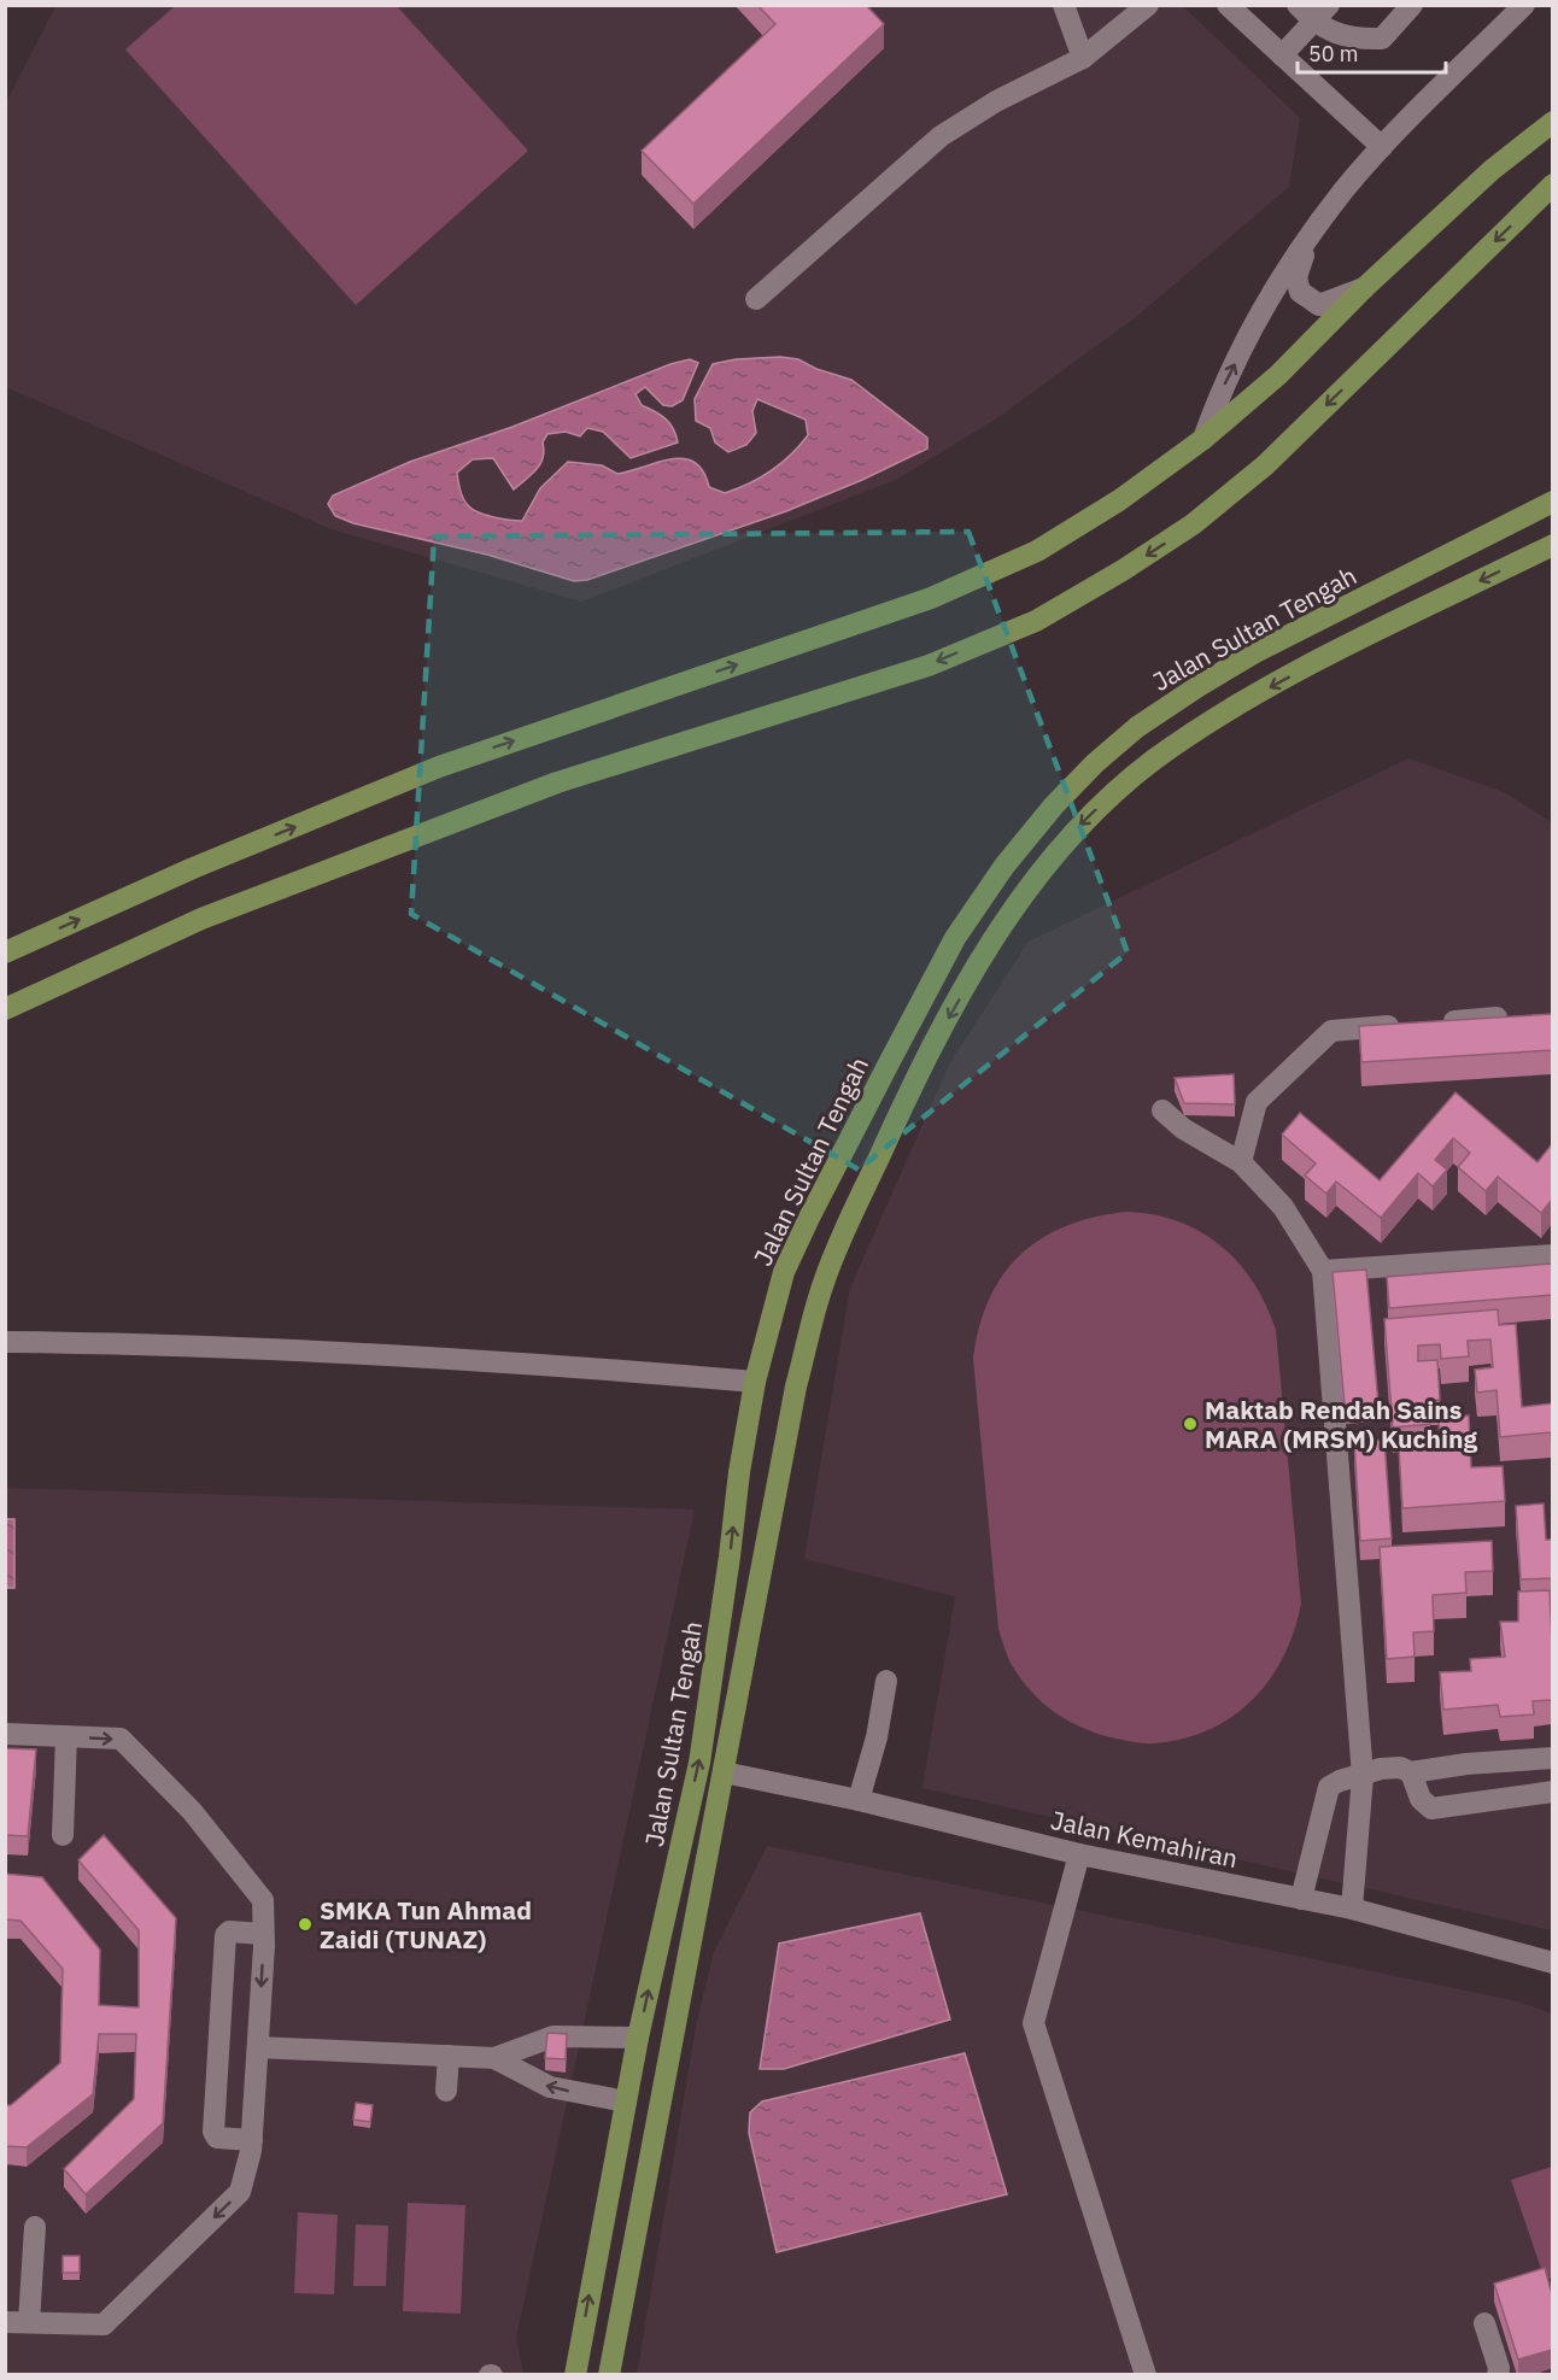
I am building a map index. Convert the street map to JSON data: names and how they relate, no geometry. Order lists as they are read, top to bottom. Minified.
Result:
{"streets":{"main road":["Jalan Sultan Tengah"],"street":["Jalan Kemahiran"]},"places":["Maktab Rendah Sains MARA (MRSM) Kuching","SMKA Tun Ahmad Zaidi (TUNAZ)"],"scale_bar":"50 m"}
